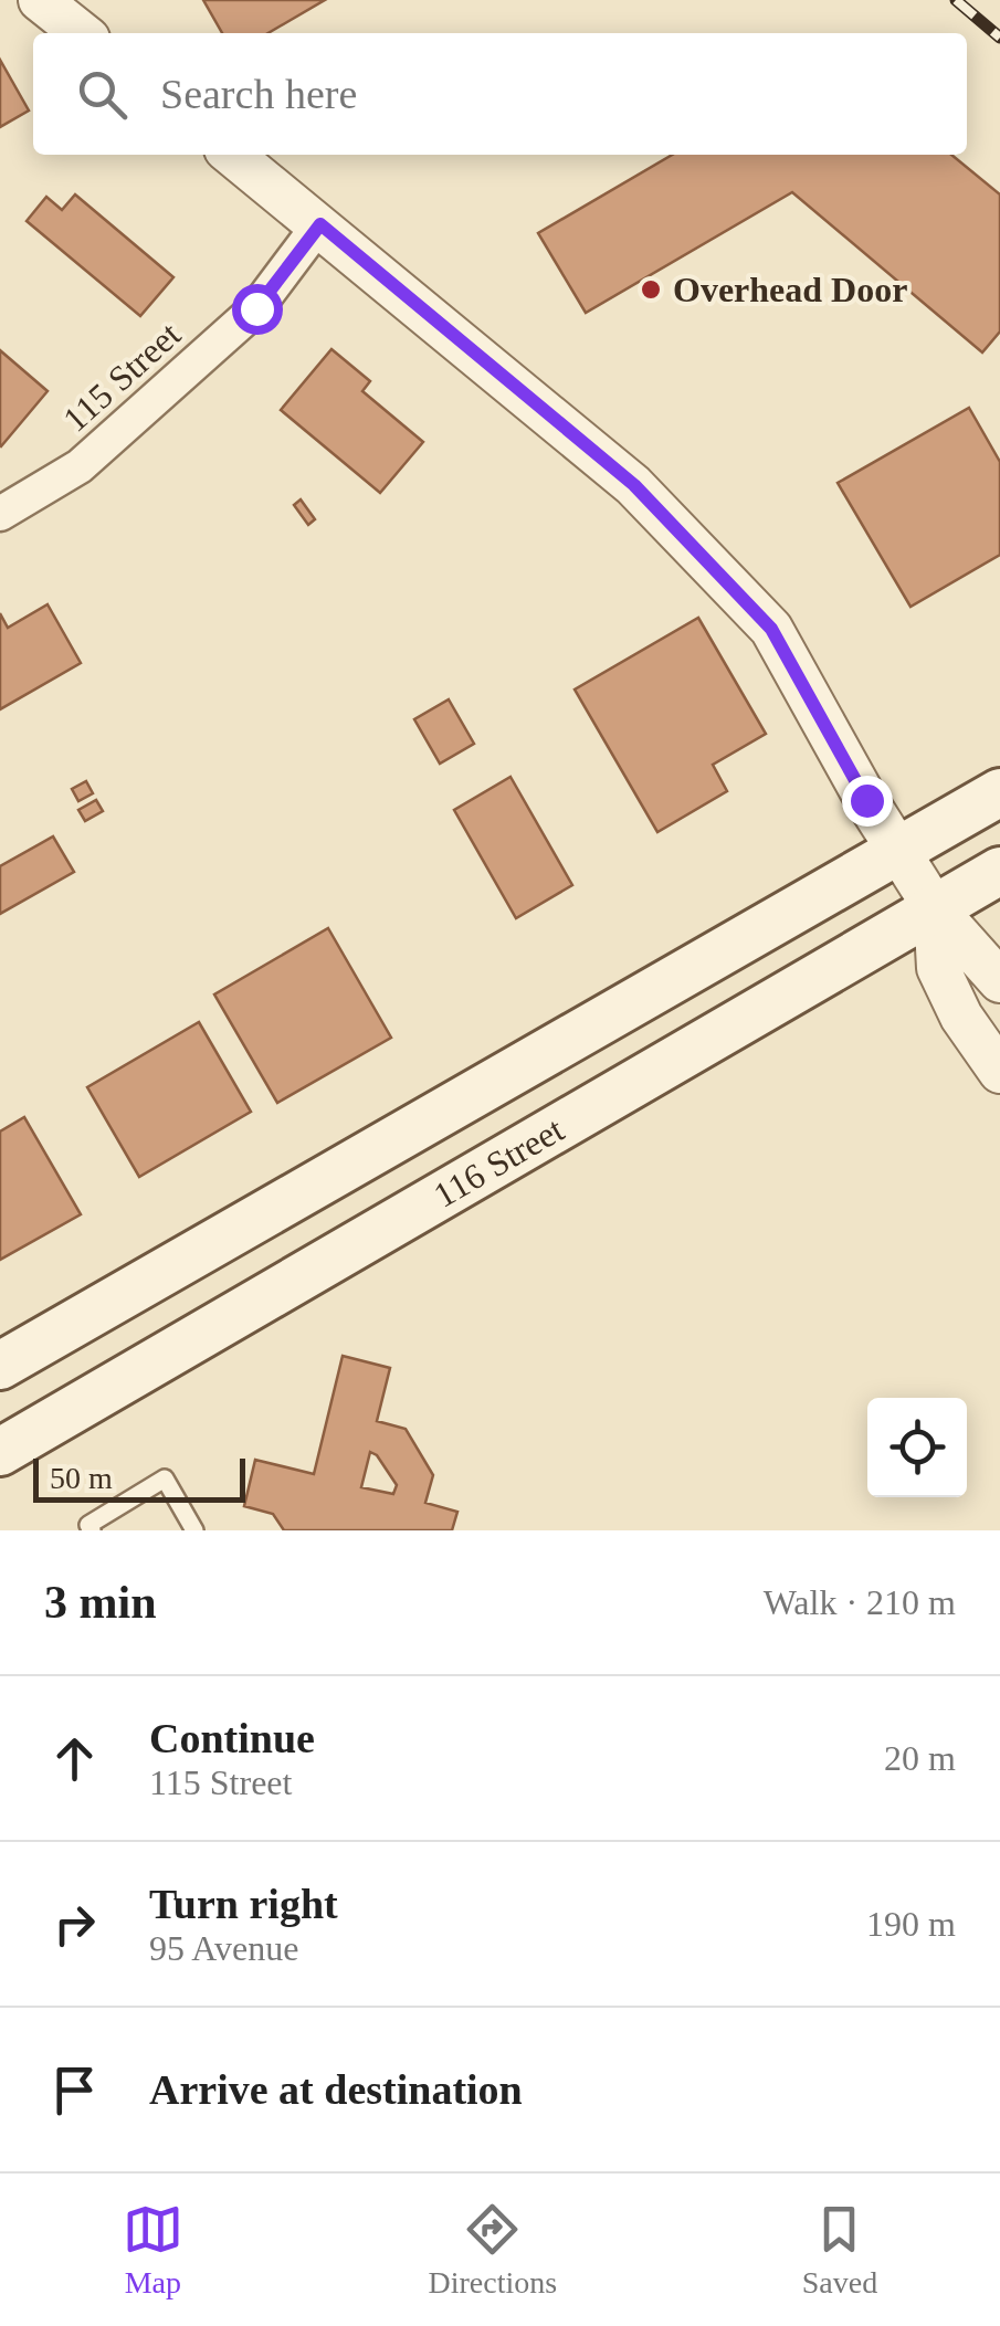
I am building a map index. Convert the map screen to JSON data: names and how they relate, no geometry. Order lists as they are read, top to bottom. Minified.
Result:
{"streets":{"main road":["116 Street"],"street":["115 Street"]},"places":["Overhead Door"],"scale_bar":"50 m","page":{"search":"Search here","scale":"50 m","heading":["3 min","Walk · 210 m"],"list":[["Continue","115 Street","20 m"],["Turn right","95 Avenue","190 m"],"Arrive at destination"],"nav":["Map","Directions","Saved"]}}
